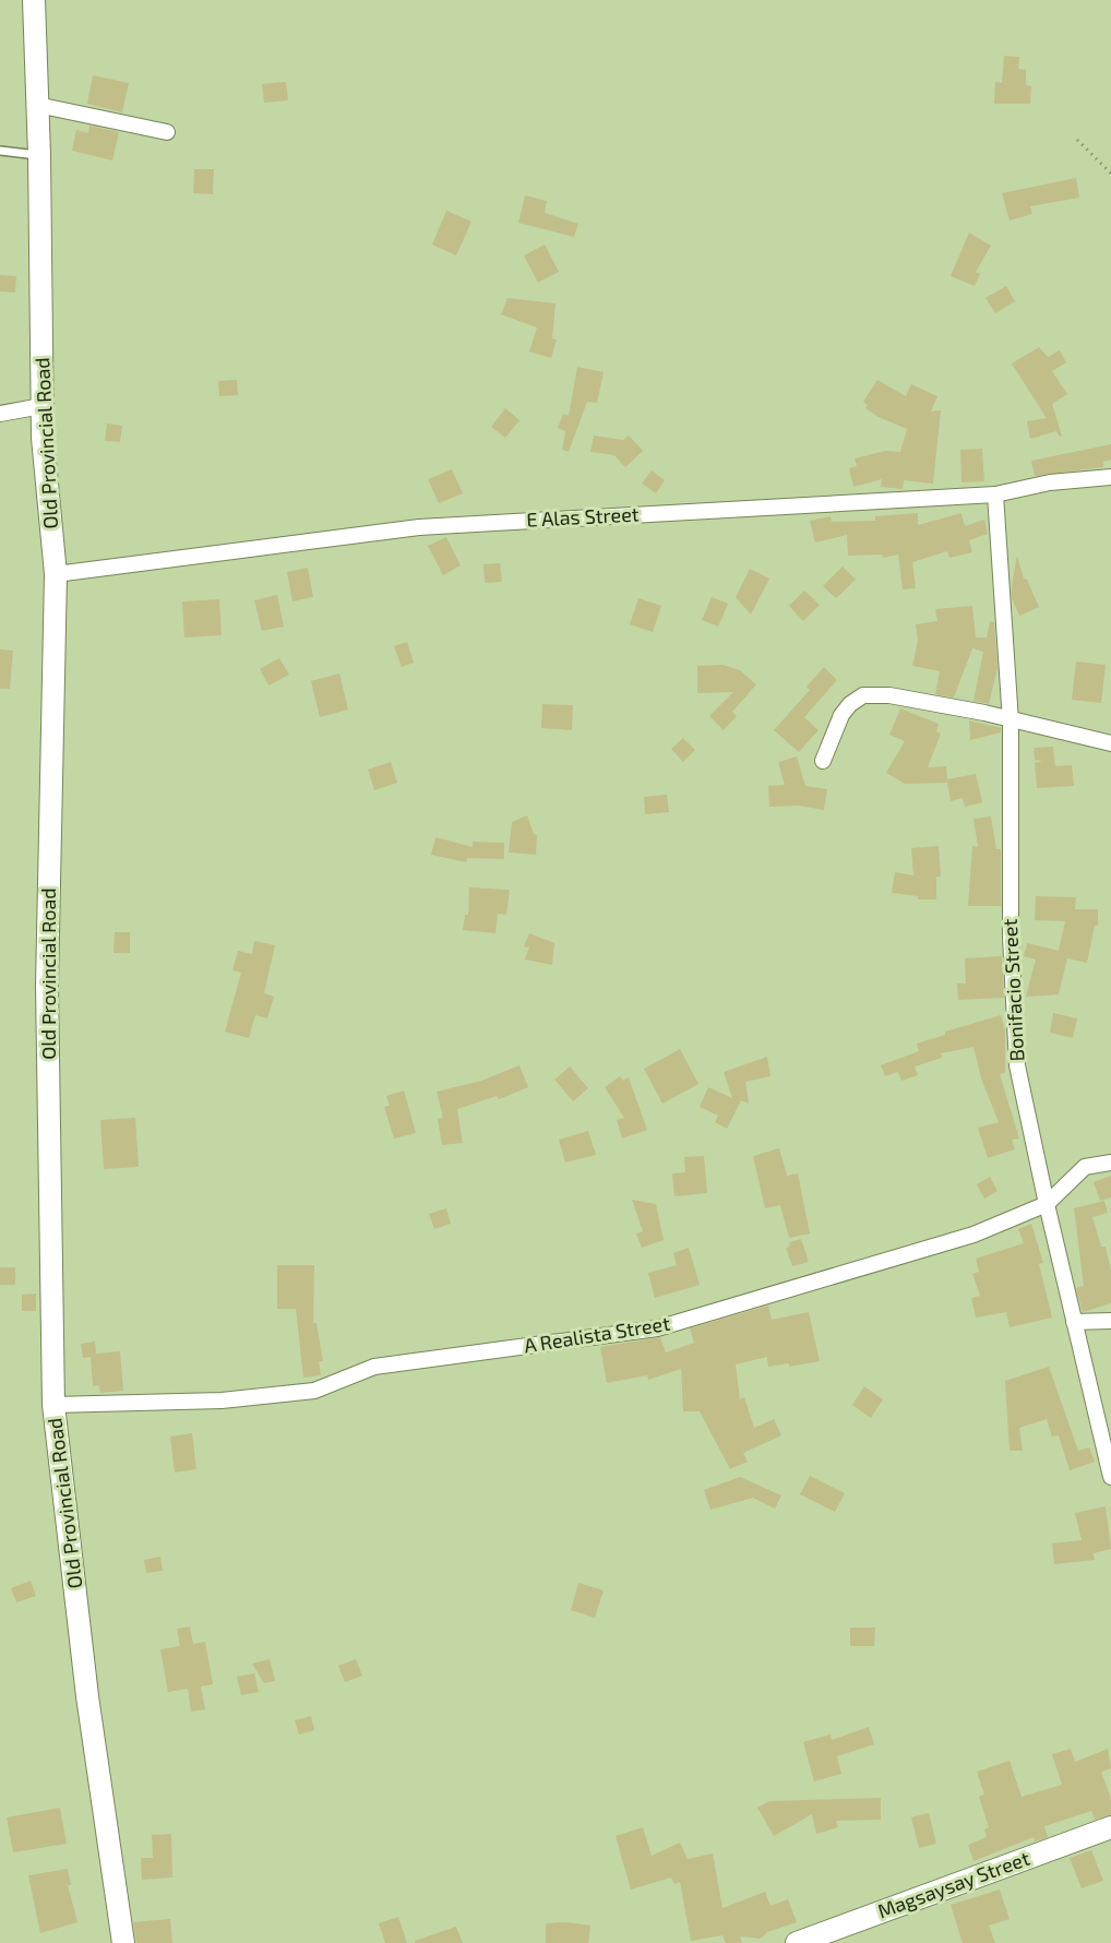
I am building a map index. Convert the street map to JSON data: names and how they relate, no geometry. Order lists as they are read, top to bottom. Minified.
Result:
{"streets":{"main road":["Old Provincial Road","Magsaysay Street"],"street":["E Alas Street","Bonifacio Street","A Realista Street"]},"crossings":[["Old Provincial Road","E Alas Street"],["Old Provincial Road","A Realista Street"],["E Alas Street","Bonifacio Street"],["Bonifacio Street","A Realista Street"]]}
